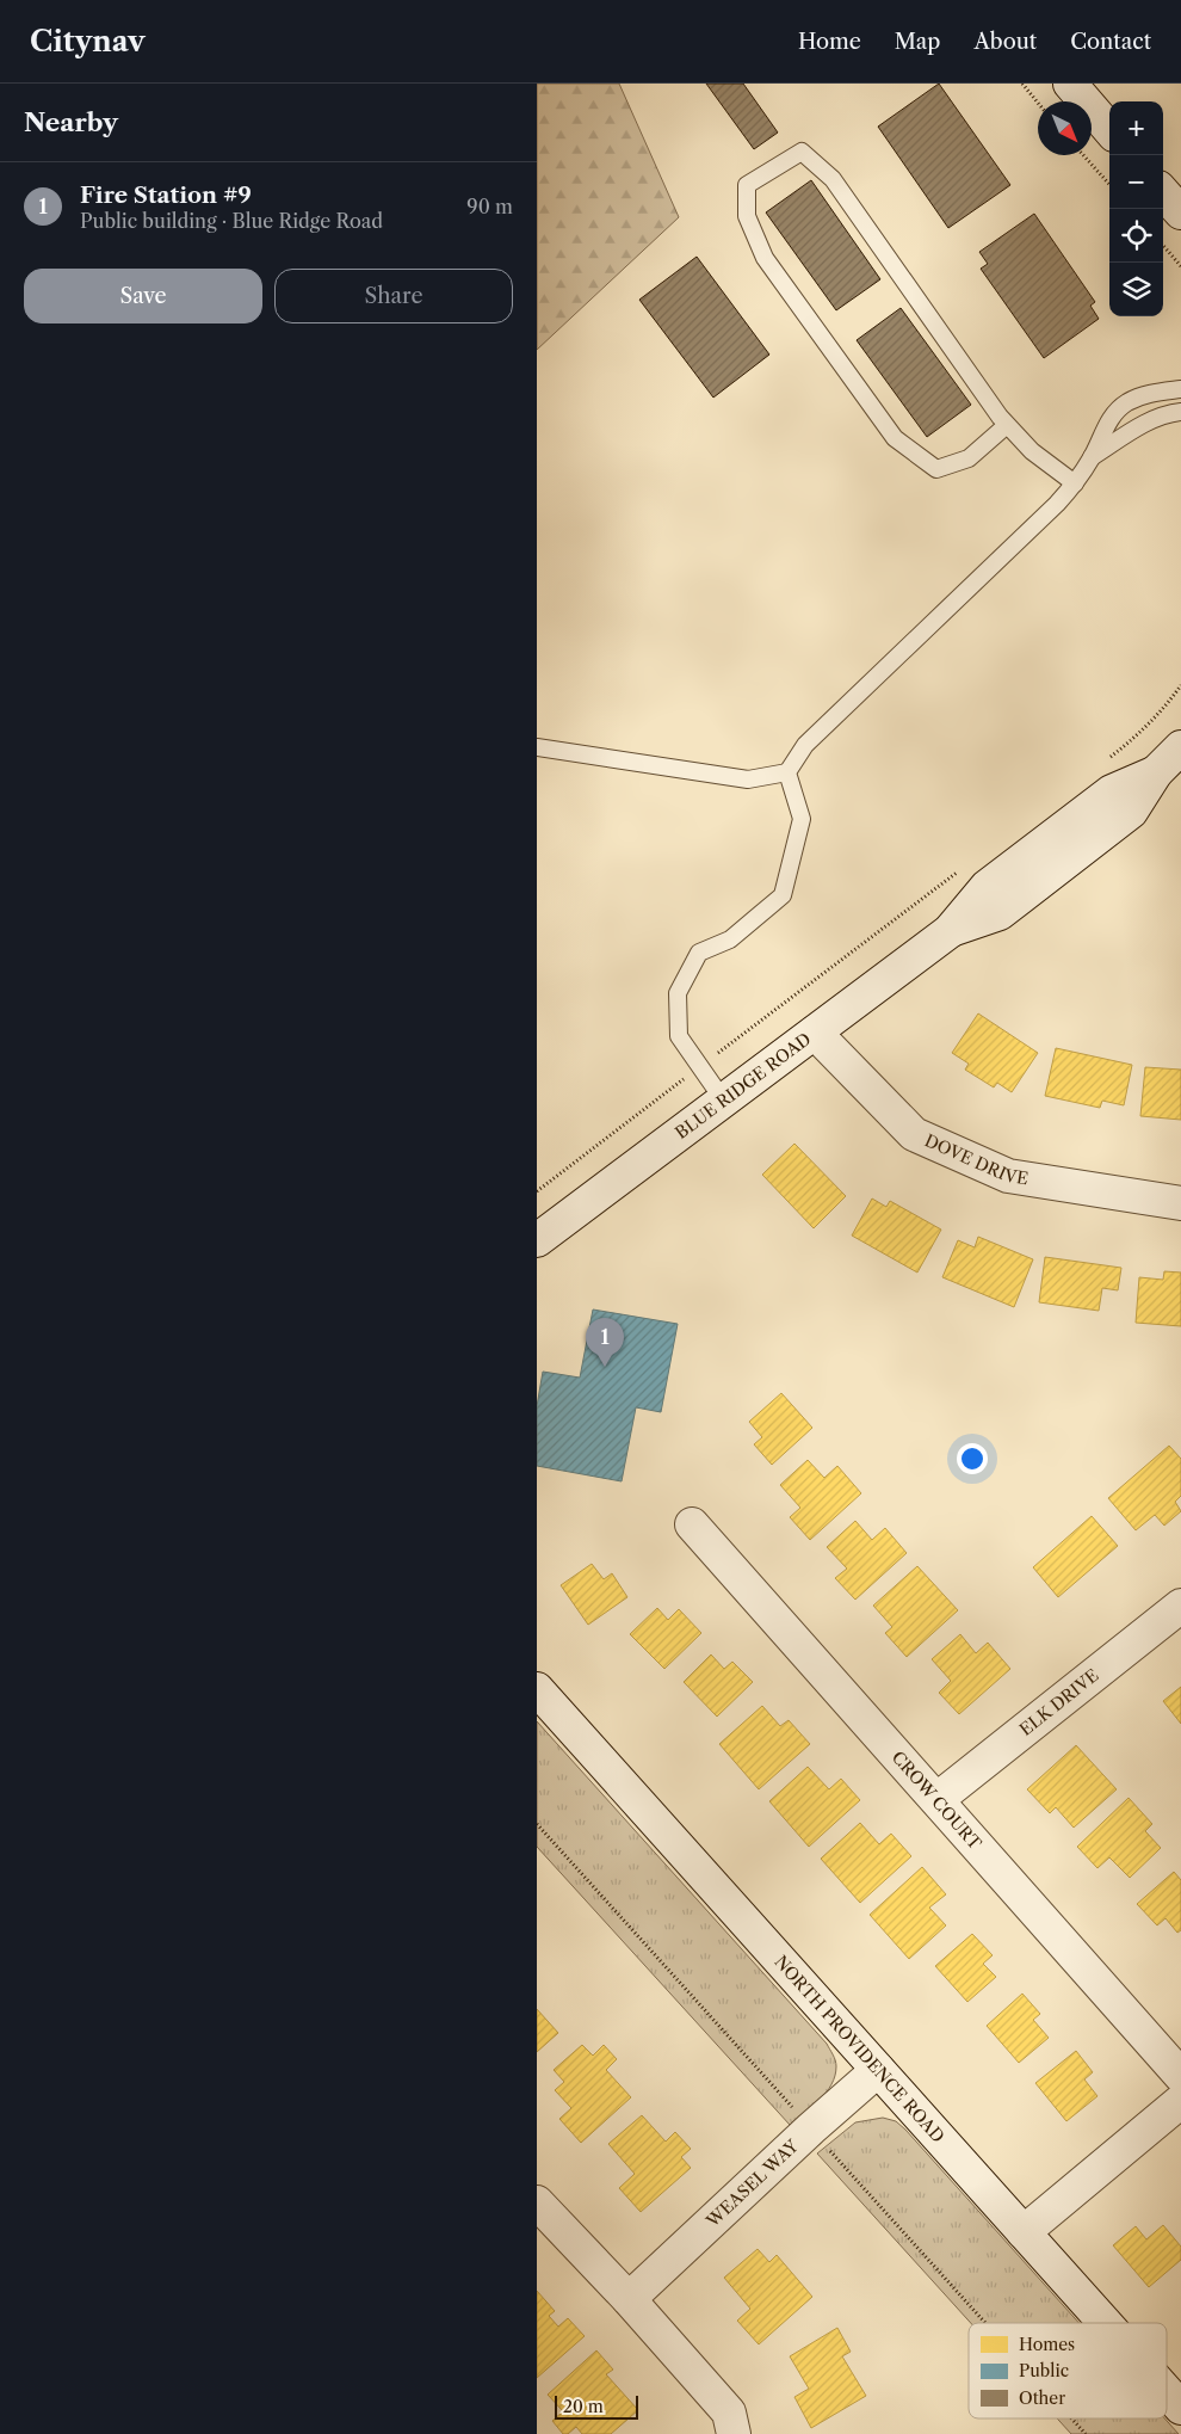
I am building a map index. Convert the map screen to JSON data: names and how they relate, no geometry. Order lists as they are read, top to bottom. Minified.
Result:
{"streets":{"street":["BLUE RIDGE ROAD","DOVE DRIVE","ELK DRIVE","CROW COURT","NORTH PROVIDENCE ROAD","WEASEL WAY"]},"crossings":[["BLUE RIDGE ROAD","DOVE DRIVE"],["ELK DRIVE","CROW COURT"],["NORTH PROVIDENCE ROAD","WEASEL WAY"]],"legend":["Homes","Public","Other"],"scale_bar":"20 m","north":"bottom right","page":{"header":"Citynav","nav":["Home","Map","About","Contact"],"heading":"Nearby","map_buttons":["+","−"],"list":[{"mark":"1","name":"Fire Station #9","note":"Public building · Blue Ridge Road","value":"90 m"}],"buttons":["Save","Share"],"pins":"1","scale":"20 m"}}
